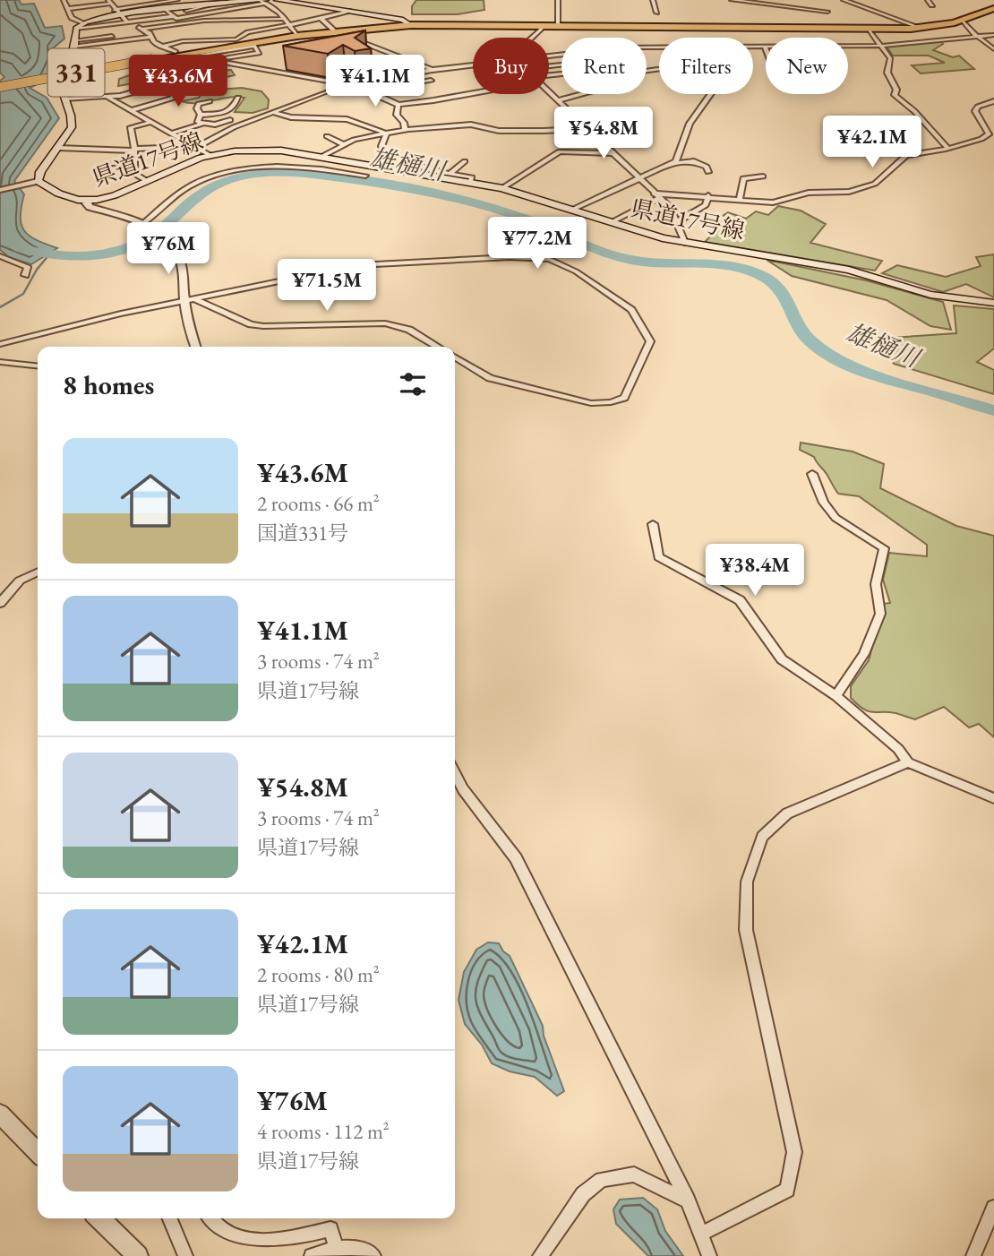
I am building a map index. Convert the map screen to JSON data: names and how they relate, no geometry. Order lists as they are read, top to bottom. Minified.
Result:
{"streets":{"highway":["331"],"main road":["県道17号線"]},"water":["雄樋川"],"page":{"chip":["Buy","Rent","Filters","New"],"price":["¥43.6M","¥41.1M","¥54.8M","¥42.1M","¥77.2M","¥76M","¥71.5M","¥38.4M"],"heading":"8 homes","list":[{"name":"¥43.6M","note":"2 rooms · 66 m² · 国道331号"},{"name":"¥41.1M","note":"3 rooms · 74 m² · 県道17号線"},{"name":"¥54.8M","note":"3 rooms · 74 m² · 県道17号線"},{"name":"¥42.1M","note":"2 rooms · 80 m² · 県道17号線"},{"name":"¥76M","note":"4 rooms · 112 m² · 県道17号線"}]}}
